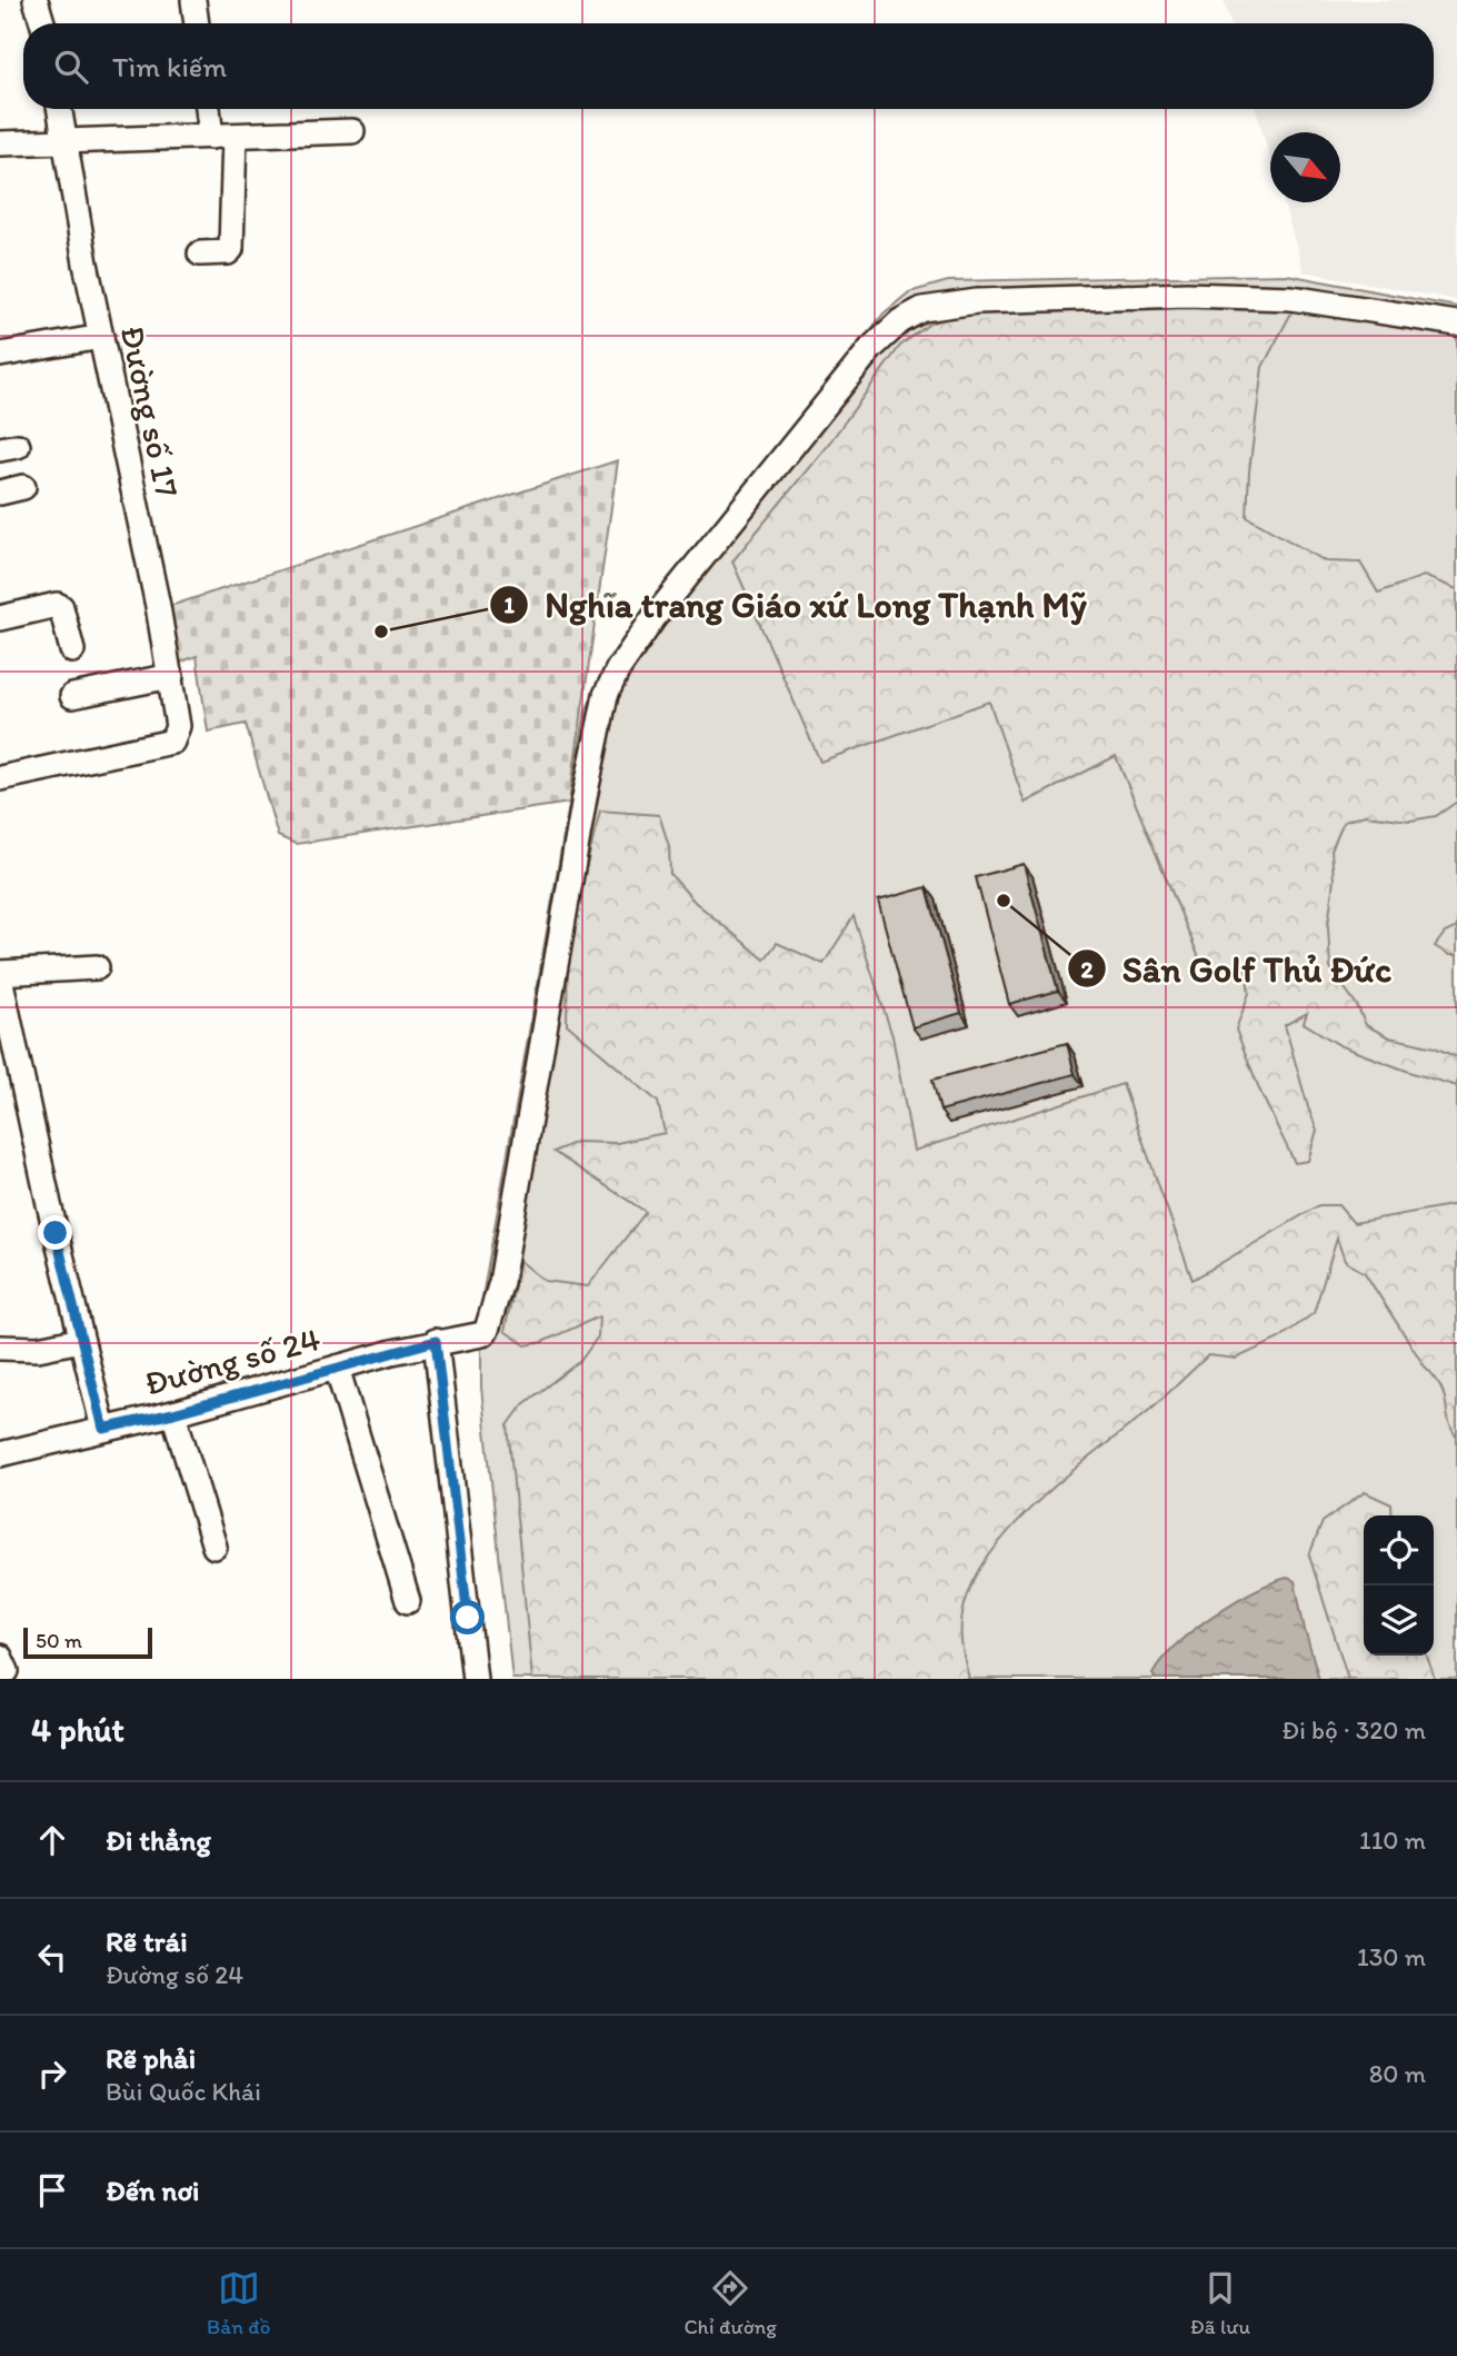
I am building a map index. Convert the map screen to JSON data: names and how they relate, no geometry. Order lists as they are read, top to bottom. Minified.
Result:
{"streets":{"street":["Đường số 17","Đường số 24"]},"places":["Nghĩa trang Giáo xứ Long Thạnh Mỹ","Sân Golf Thủ Đức"],"scale_bar":"50 m","north":"bottom right","page":{"search":"Tìm kiếm","scale":"50 m","heading":["4 phút","Đi bộ · 320 m"],"list":[["Đi thẳng","110 m"],["Rẽ trái","Đường số 24","130 m"],["Rẽ phải","Bùi Quốc Khái","80 m"],"Đến nơi"],"nav":["Bản đồ","Chỉ đường","Đã lưu"]}}
